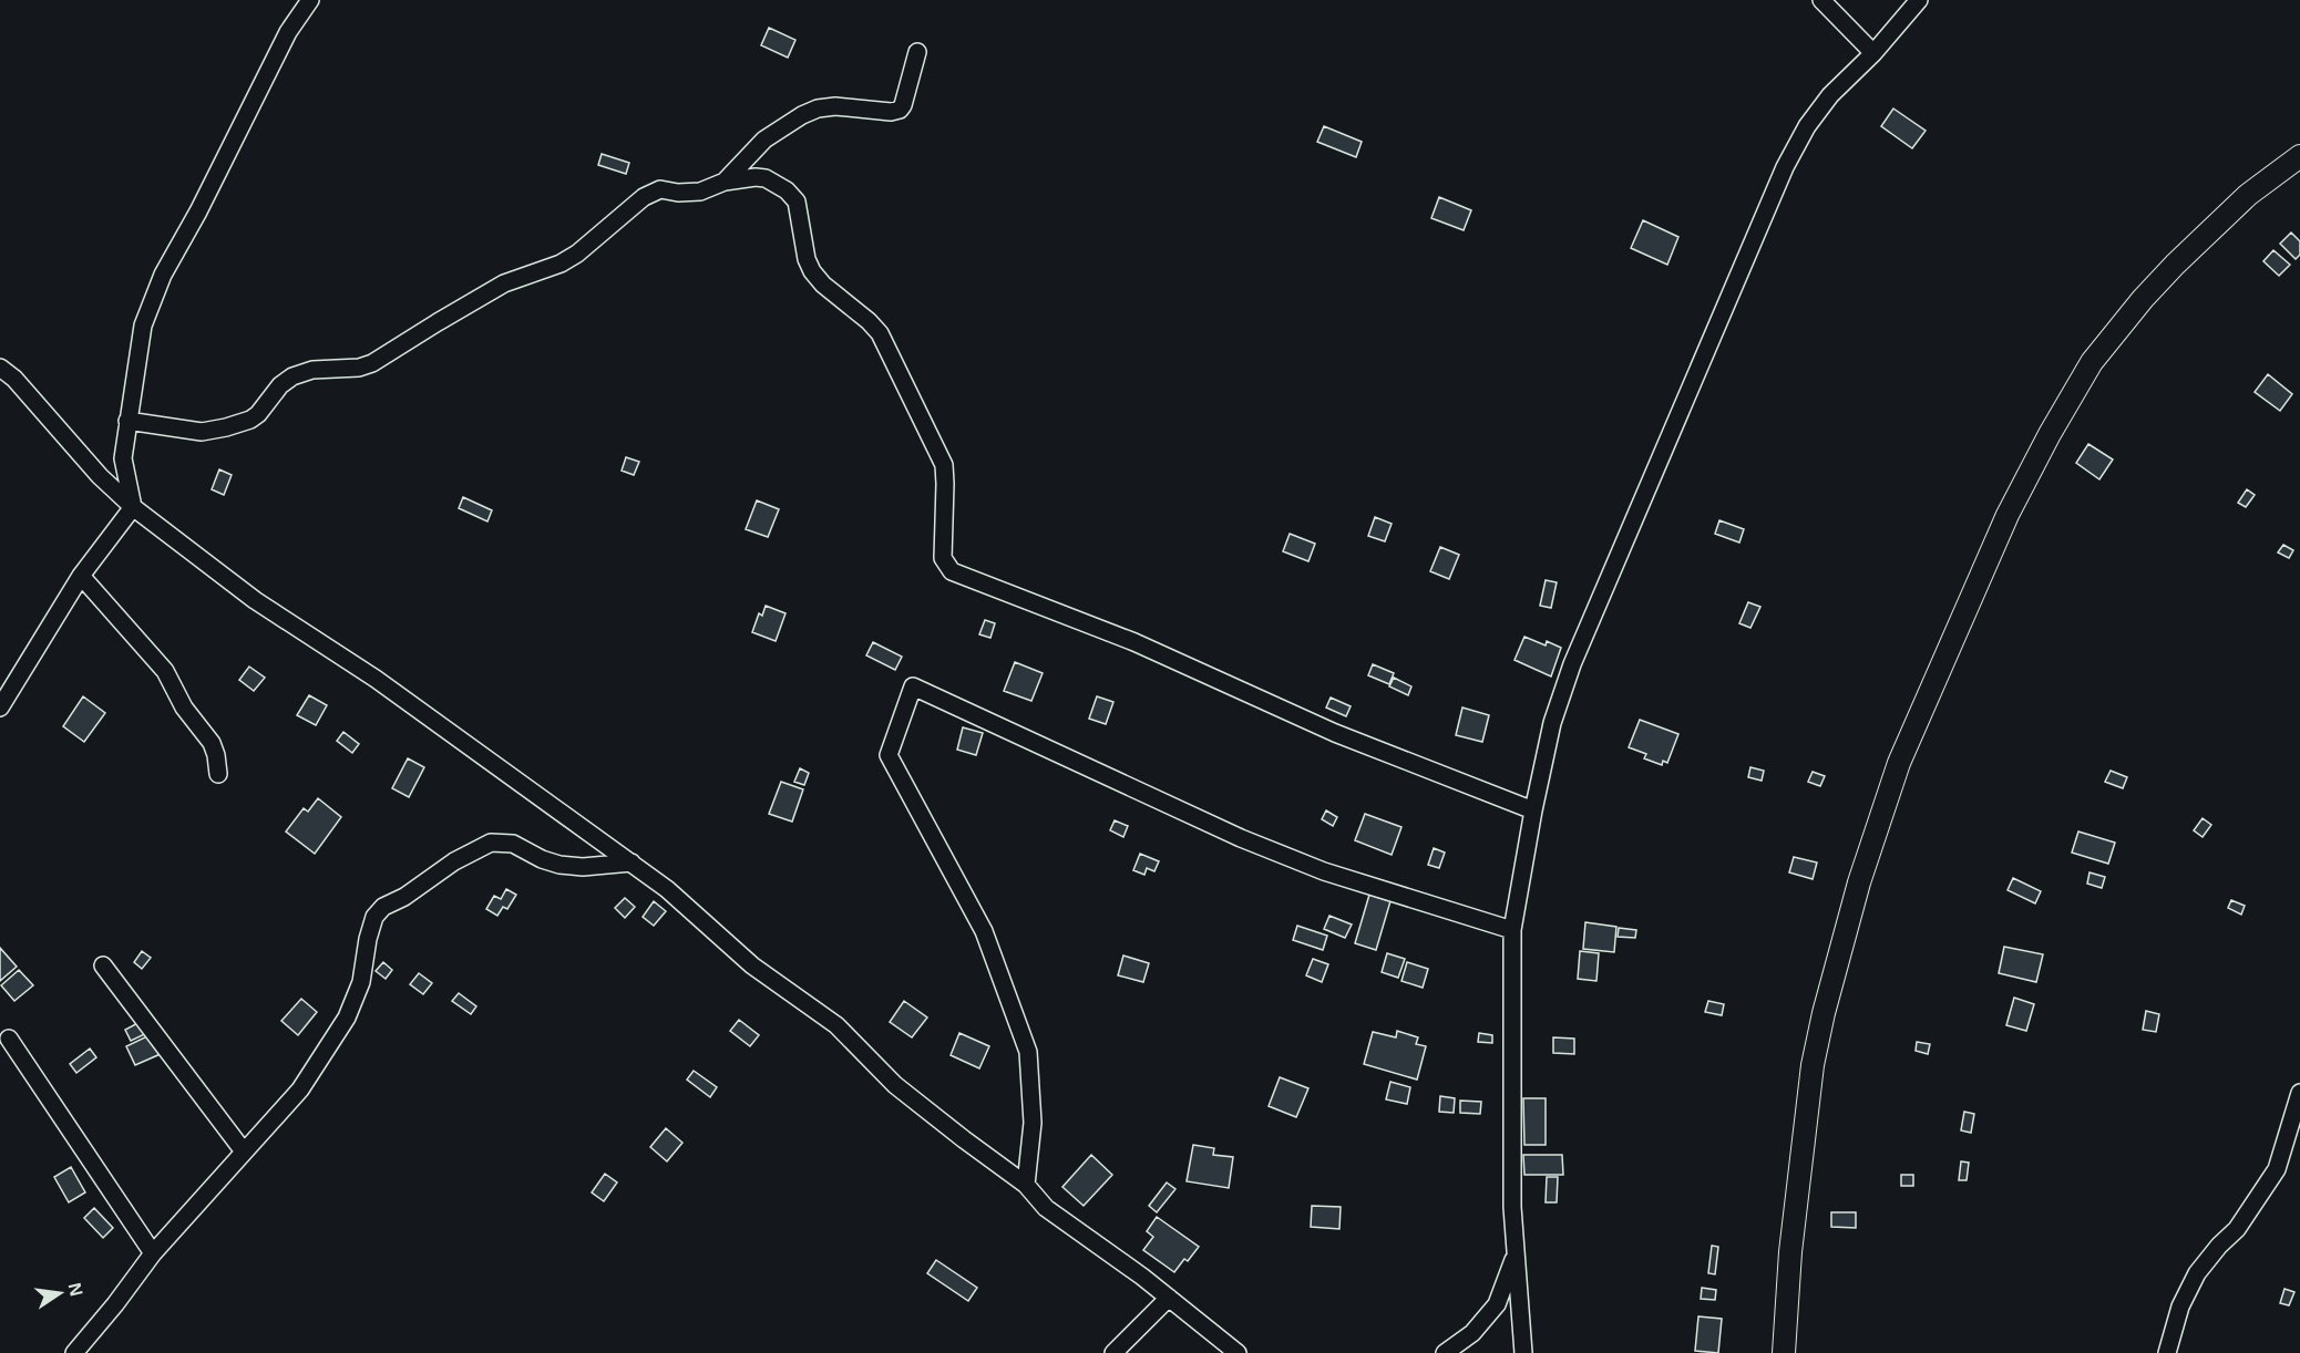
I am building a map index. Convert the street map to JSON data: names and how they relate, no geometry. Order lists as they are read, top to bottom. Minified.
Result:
{"north":"right"}
